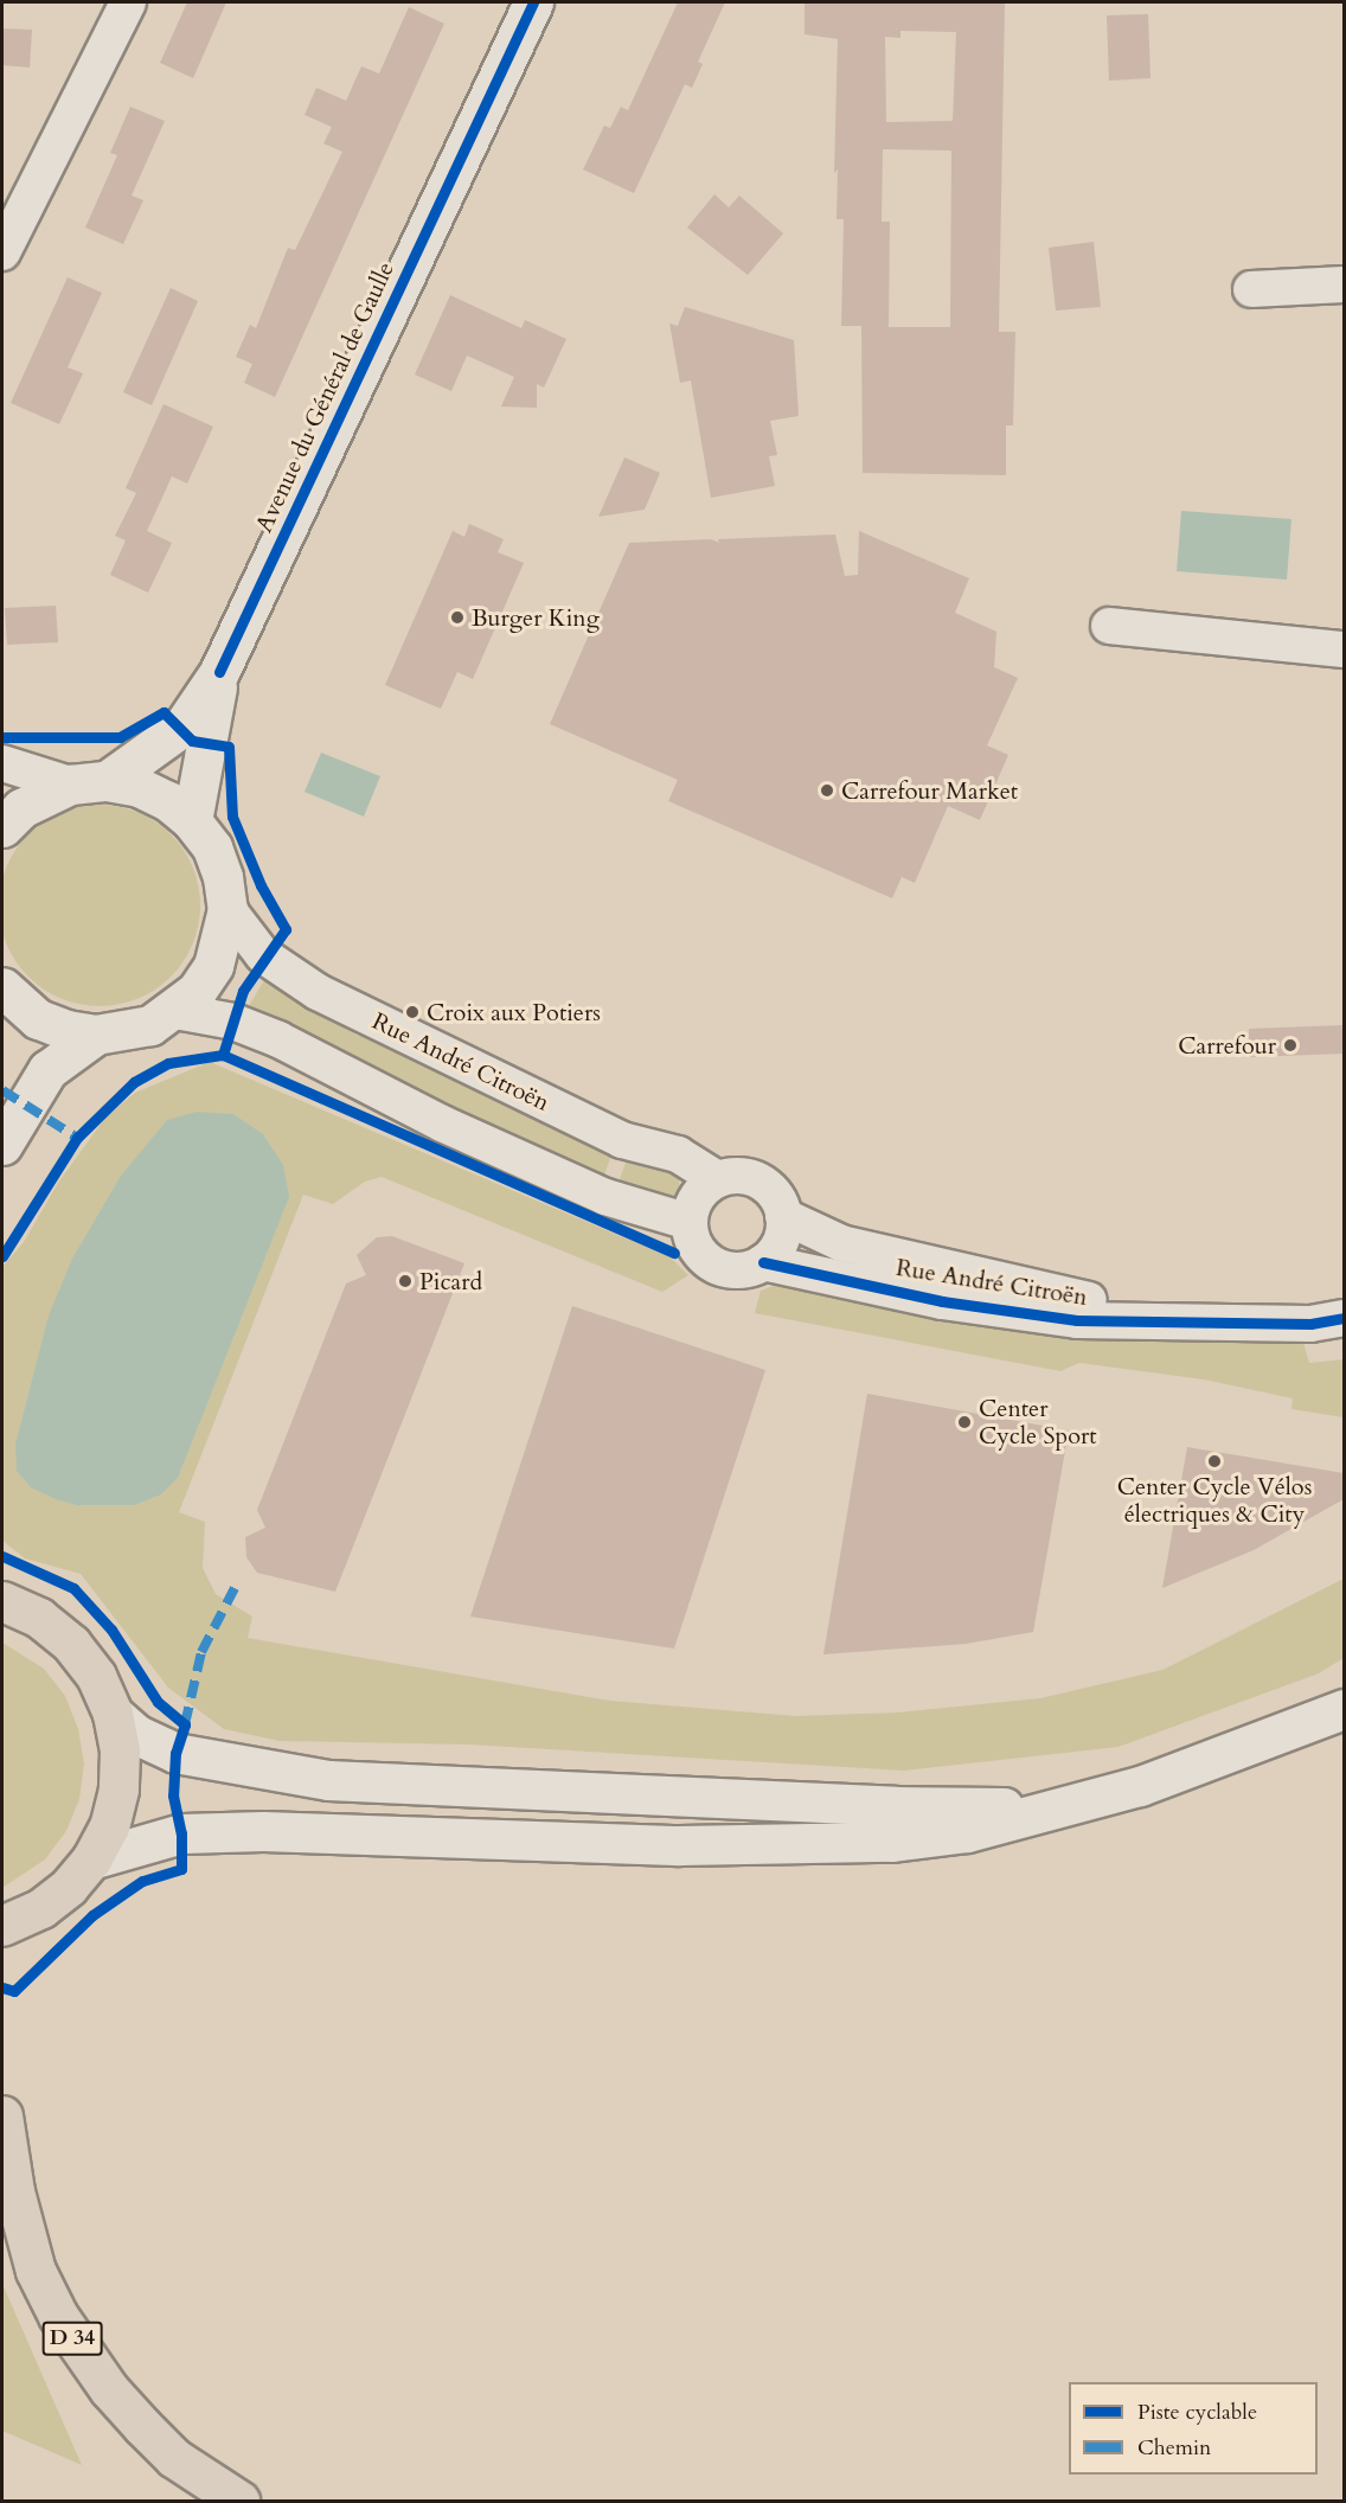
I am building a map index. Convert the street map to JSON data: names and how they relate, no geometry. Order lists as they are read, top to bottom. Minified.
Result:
{"streets":{"main road":["Avenue du Général de Gaulle","D 34"],"street":["Rue André Citroën"]},"places":["Burger King","Carrefour Market","Croix aux Potiers","Carrefour","Picard","Center Cycle Sport","Center Cycle Vélos électriques & City"],"legend":["Piste cyclable","Chemin"]}
